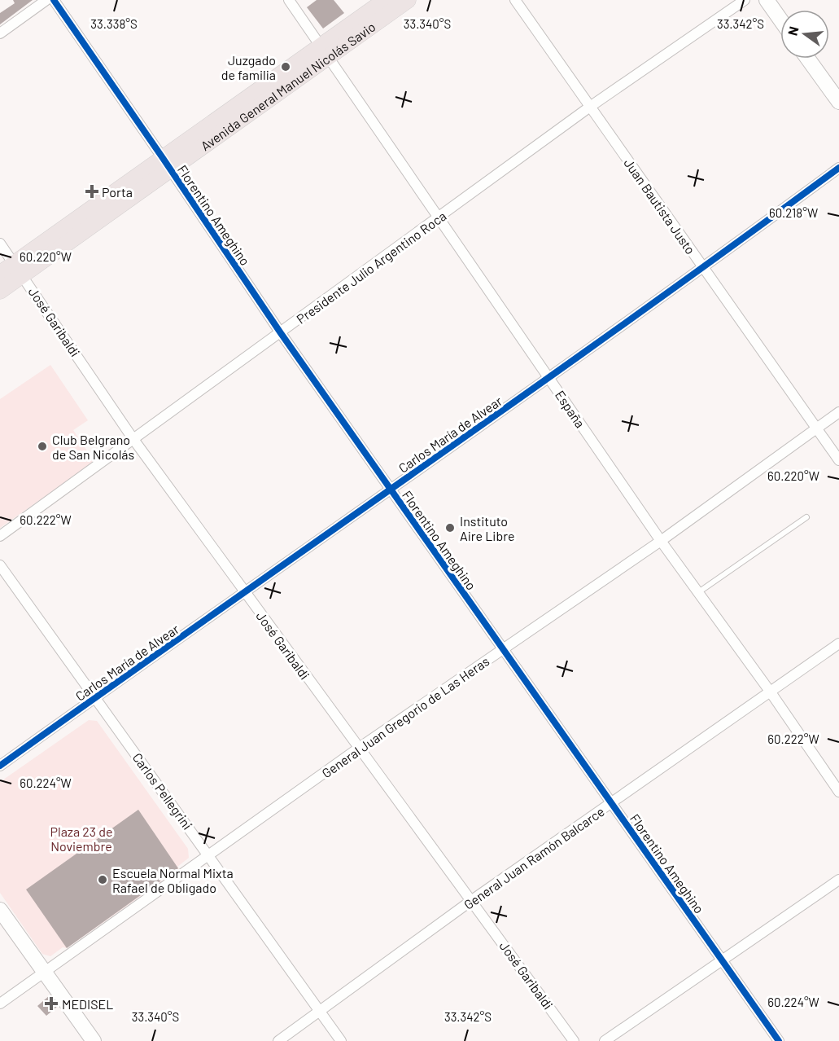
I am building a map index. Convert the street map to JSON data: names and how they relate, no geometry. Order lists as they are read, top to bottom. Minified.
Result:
{"streets":{"main road":["Avenida General Manuel Nicolás Savio"],"street":["Juan Bautista Justo","Florentino Ameghino","Presidente Julio Argentino Roca","José Garibaldi","España","Carlos María de Alvear","General Juan Gregorio de Las Heras","Carlos Pellegrini","General Juan Ramón Balcarce"]},"crossings":[["Avenida General Manuel Nicolás Savio","Florentino Ameghino"],["Avenida General Manuel Nicolás Savio","José Garibaldi"],["Avenida General Manuel Nicolás Savio","España"],["Juan Bautista Justo","Presidente Julio Argentino Roca"],["Juan Bautista Justo","Carlos María de Alvear"],["Juan Bautista Justo","General Juan Gregorio de Las Heras"],["Florentino Ameghino","Presidente Julio Argentino Roca"],["Florentino Ameghino","Carlos María de Alvear"],["Florentino Ameghino","General Juan Gregorio de Las Heras"],["Florentino Ameghino","General Juan Ramón Balcarce"],["Presidente Julio Argentino Roca","José Garibaldi"],["Presidente Julio Argentino Roca","España"],["José Garibaldi","Carlos María de Alvear"],["José Garibaldi","General Juan Gregorio de Las Heras"],["José Garibaldi","General Juan Ramón Balcarce"],["España","Carlos María de Alvear"],["España","General Juan Gregorio de Las Heras"],["España","General Juan Ramón Balcarce"],["Carlos María de Alvear","Carlos Pellegrini"],["General Juan Gregorio de Las Heras","Carlos Pellegrini"],["Carlos Pellegrini","General Juan Ramón Balcarce"]],"parks":["Plaza 23 de Noviembre"],"places":{"other":["Juzgado de familia","Club Belgrano de San Nicolás","Instituto Aire Libre","Escuela Normal Mixta Rafael de Obligado"],"health":["Porta","MEDISEL"]},"north":"left","coordinates":["33.338°S","33.340°S","33.342°S","60.218°W","60.220°W","60.222°W","60.224°W"]}
